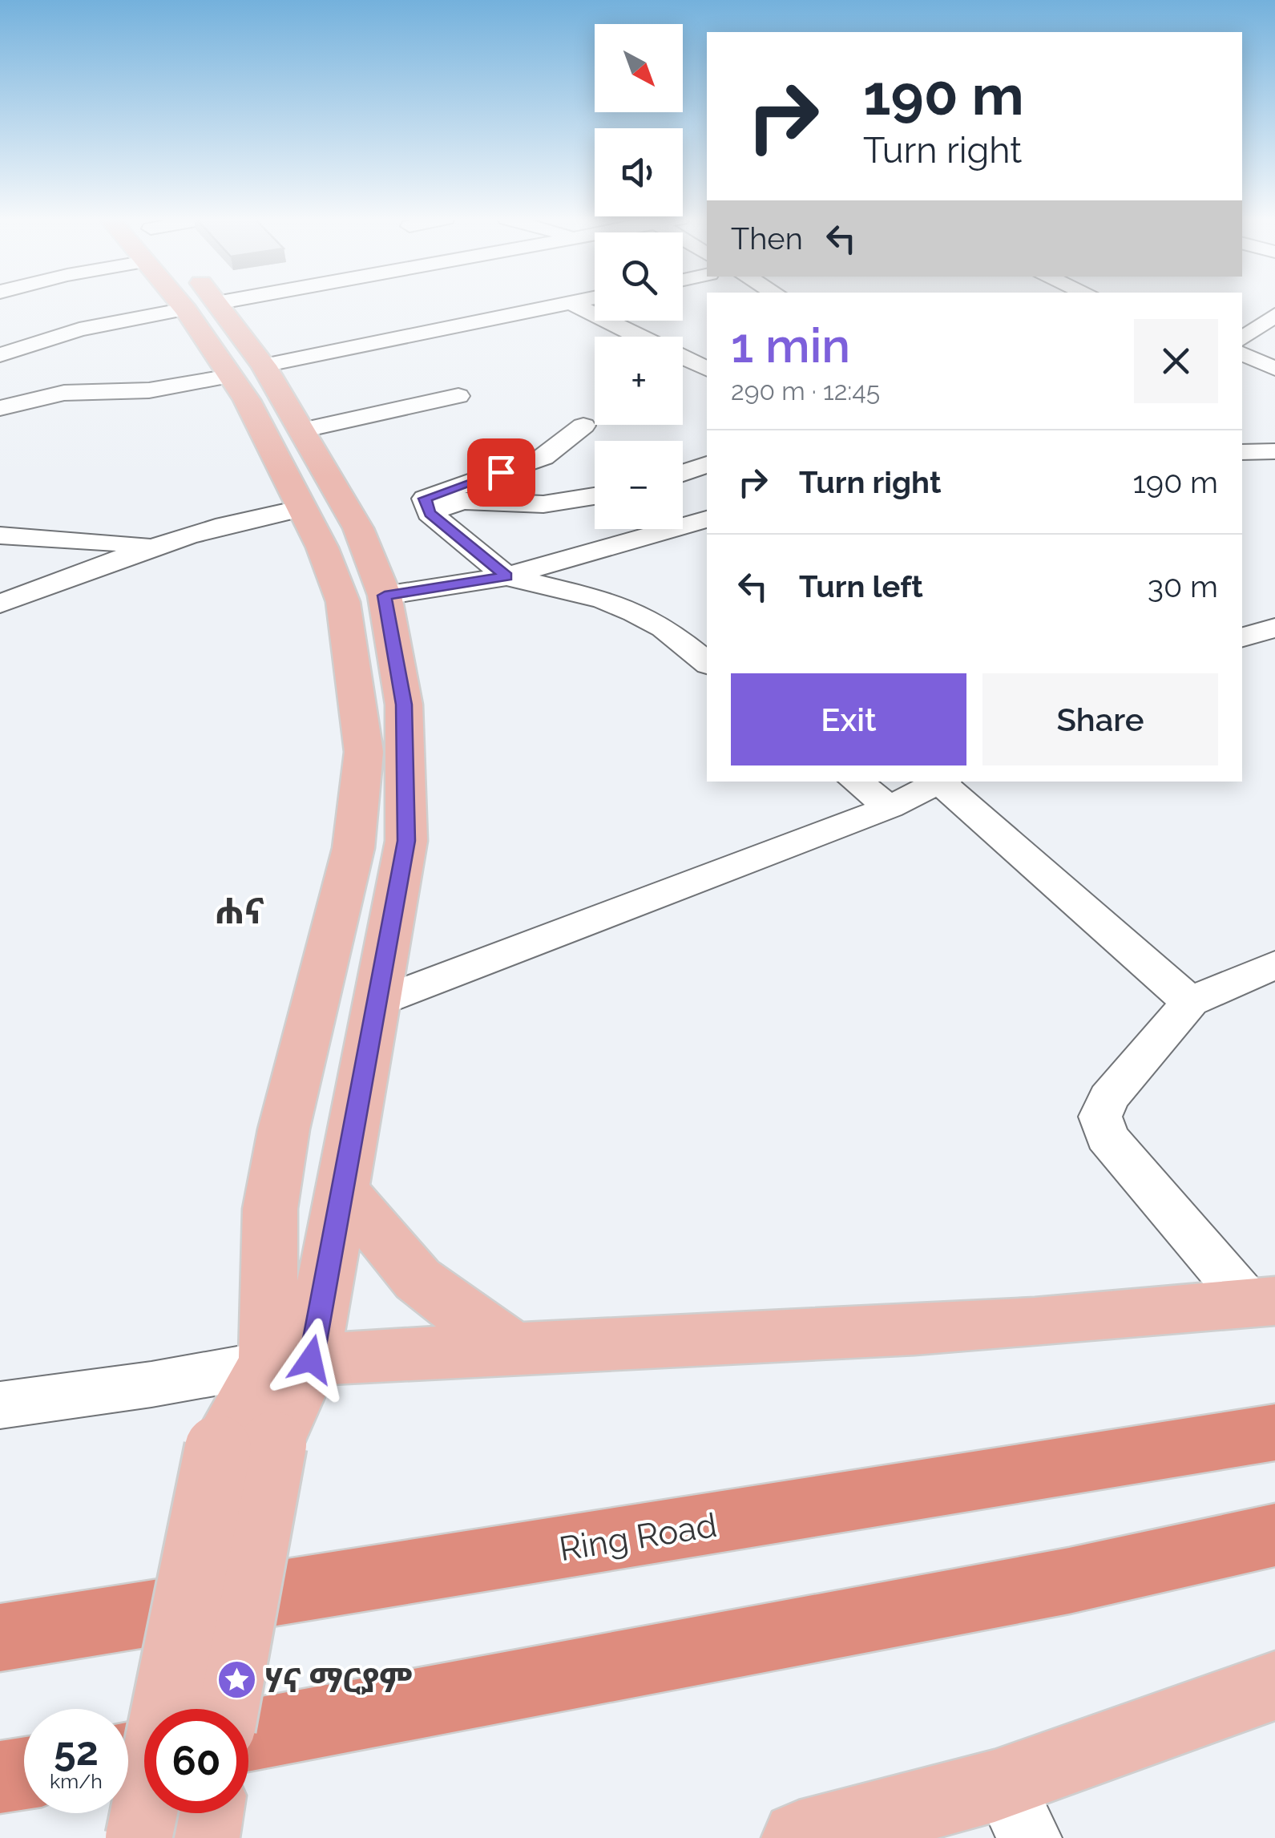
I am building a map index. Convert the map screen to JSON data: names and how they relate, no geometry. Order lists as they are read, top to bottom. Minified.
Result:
{"streets":{"highway":["Ring Road"]},"districts":["ሐና"],"places":{"place":["ሃና ማርያም"]},"north":"bottom right","page":{"map_buttons":["+","−"],"turn":["190 m","Turn right"],"then":"Then","heading":["1 min","290 m · 12:45"],"list":[{"name":"Turn right","value":"190 m"},{"name":"Turn left","value":"30 m"}],"buttons":["Exit","Share"],"speed":"52 km/h","limit":"60"}}
